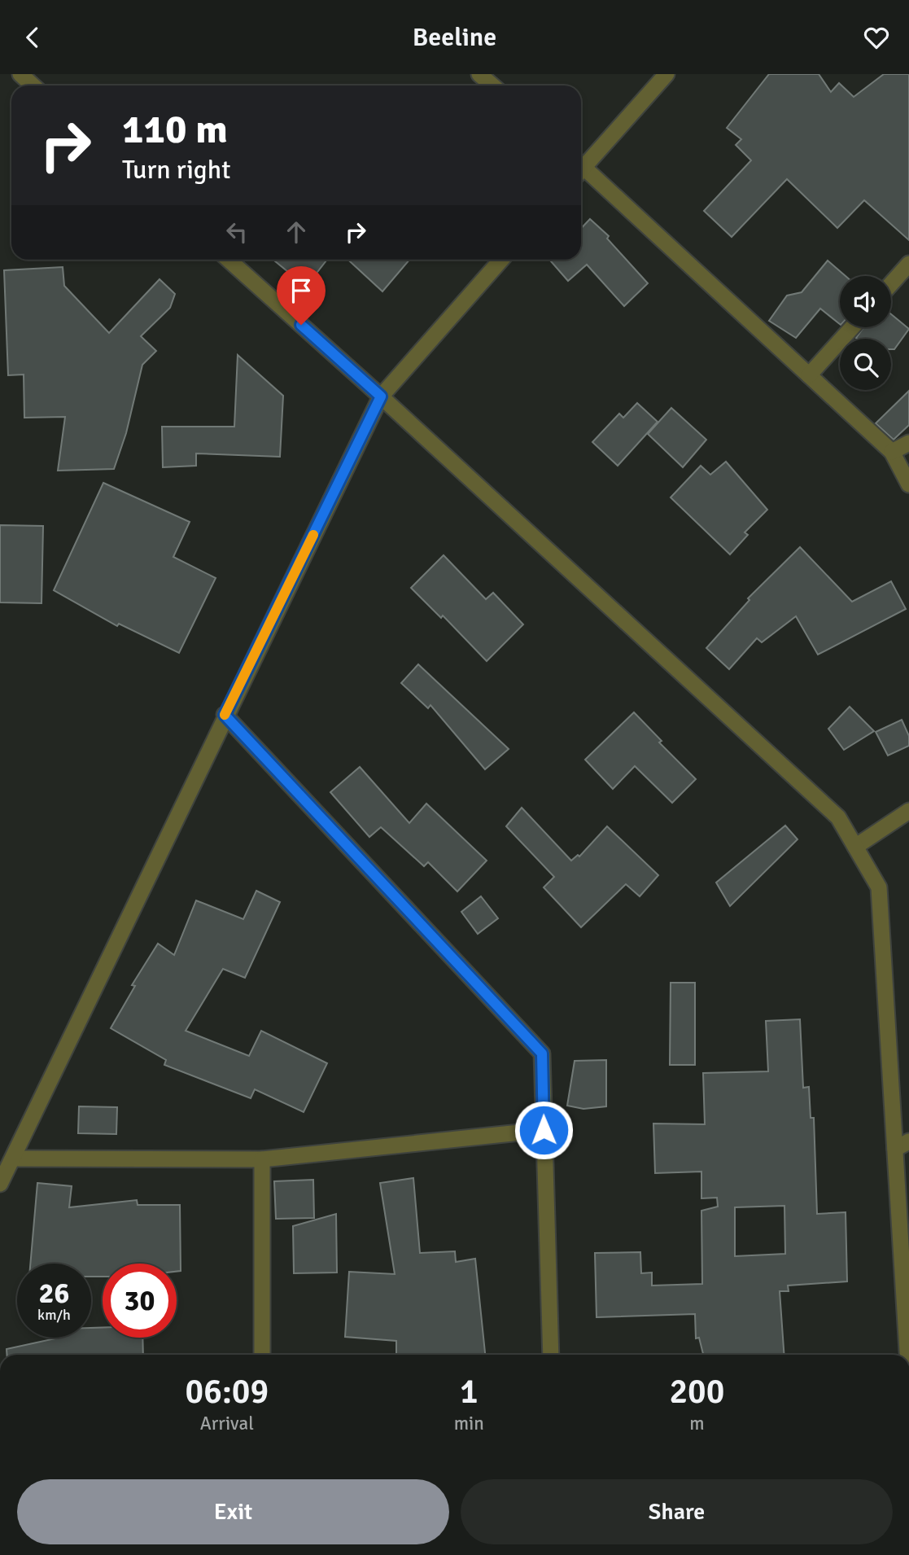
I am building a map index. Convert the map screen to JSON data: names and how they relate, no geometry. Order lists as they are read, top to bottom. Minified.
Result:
{"page":{"header":"Beeline","turn":["110 m","Turn right"],"speed":"26 km/h","limit":"30","eta":["06:09","Arrival","1","min","200","m"],"buttons":["Exit","Share"]}}
